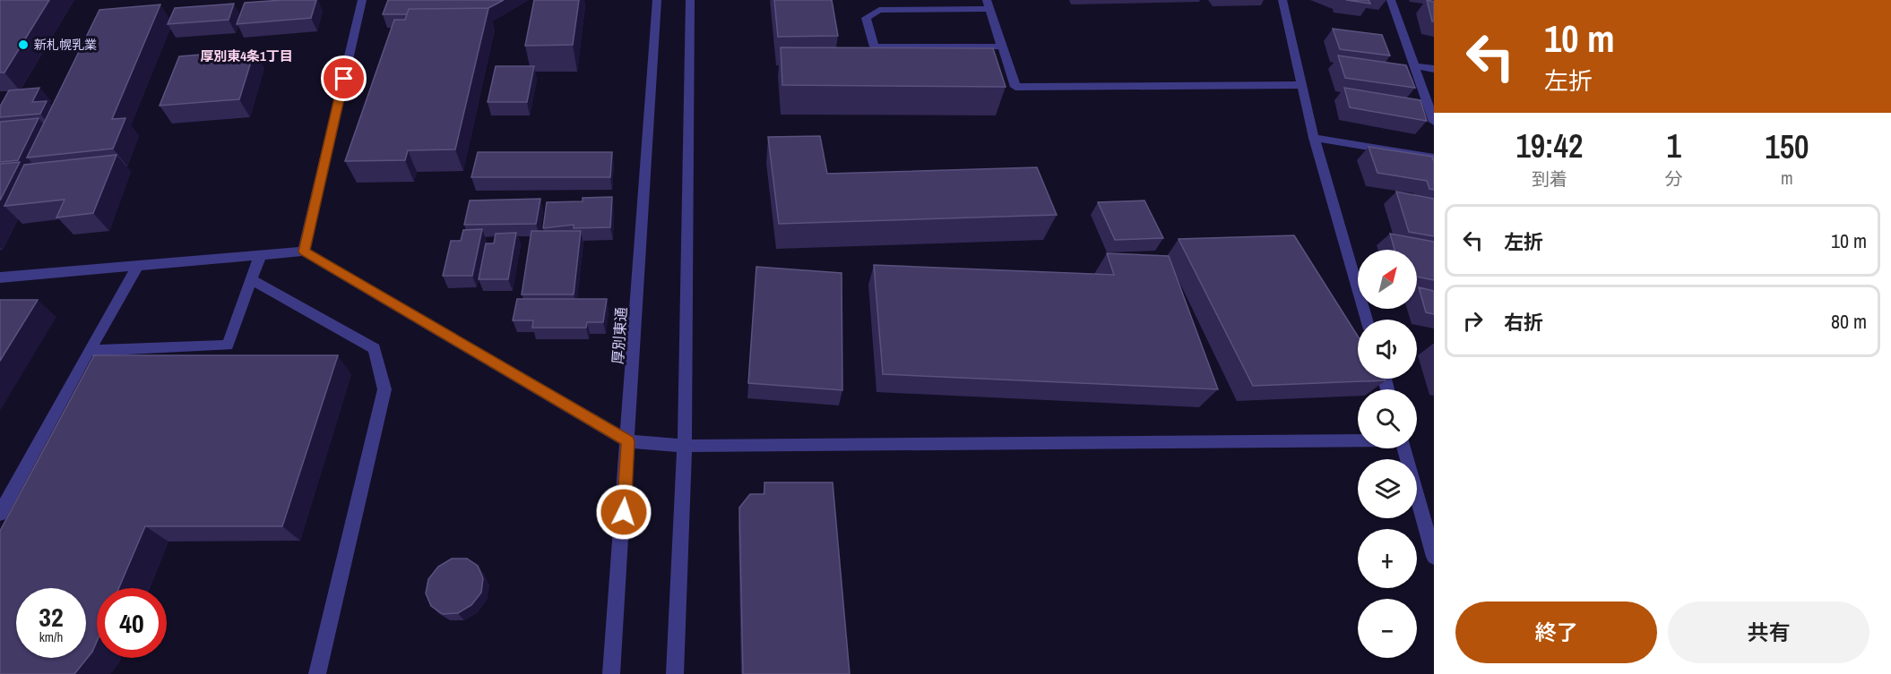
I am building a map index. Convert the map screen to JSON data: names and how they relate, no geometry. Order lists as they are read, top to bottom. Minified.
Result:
{"streets":{"street":["厚別東通"]},"districts":["厚別東4条1丁目"],"places":["新札幌乳業"],"north":"top right","page":{"turn":["10 m","左折"],"eta":["19:42","到着","1","分","150","m"],"list":[{"name":"左折","value":"10 m"},{"name":"右折","value":"80 m"}],"map_buttons":["+","−"],"speed":"32 km/h","limit":"40","buttons":["終了","共有"]}}
